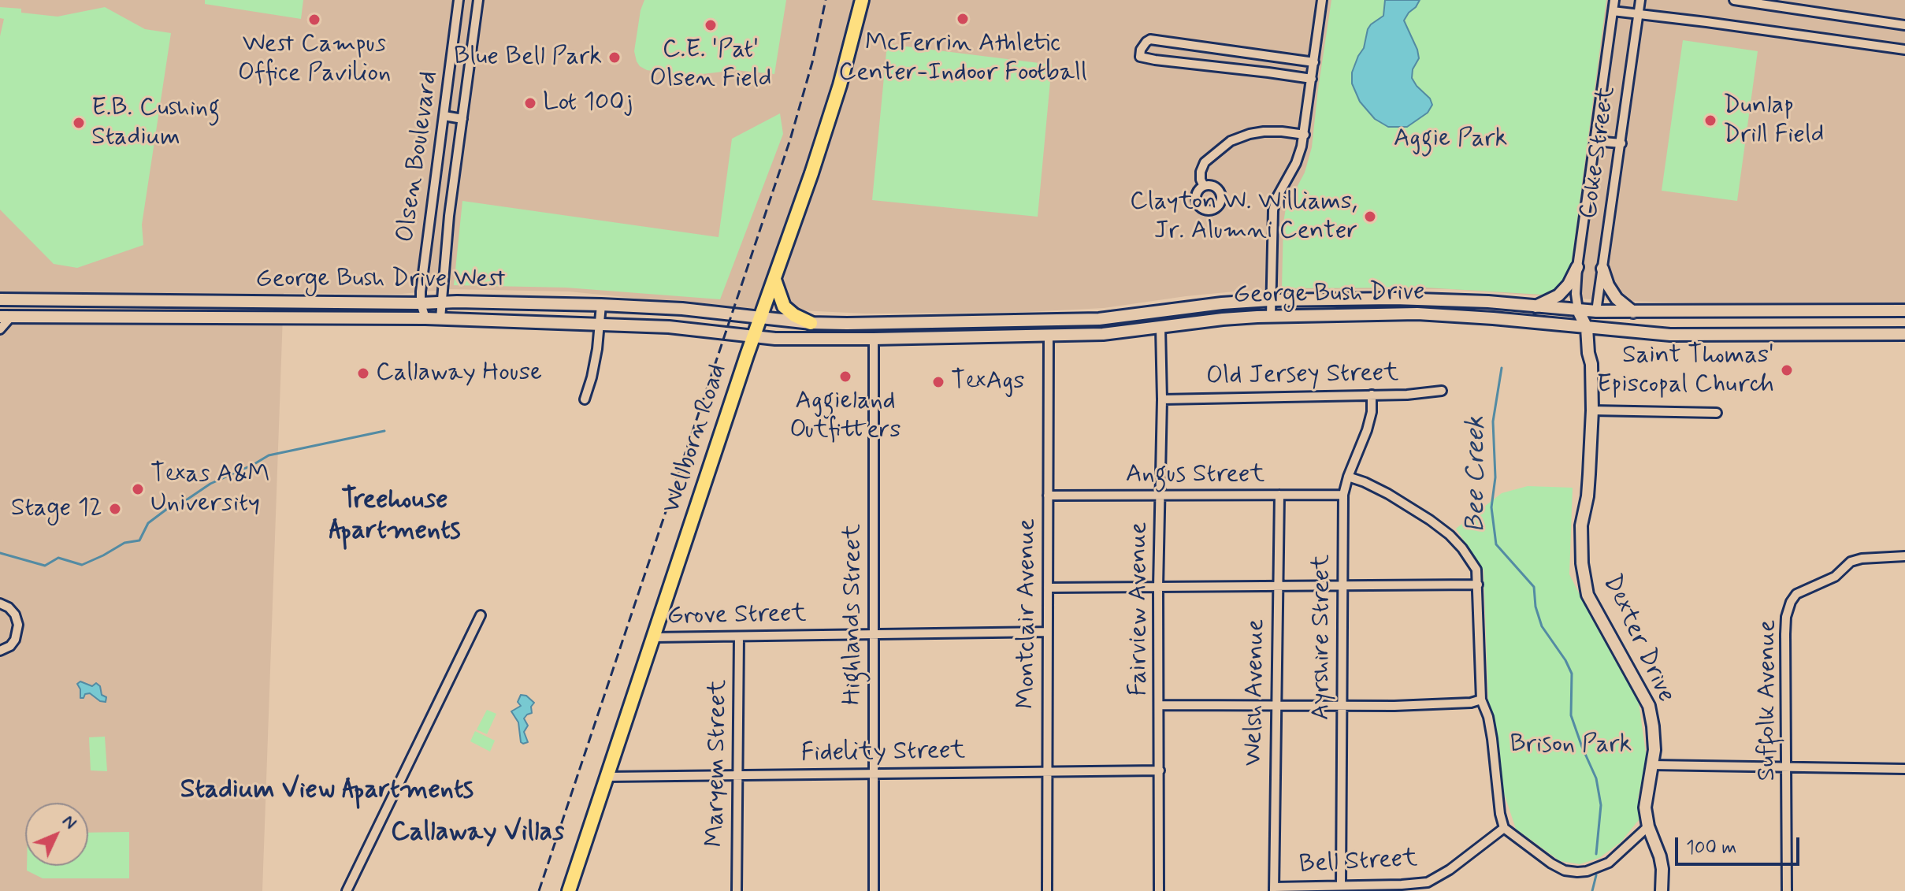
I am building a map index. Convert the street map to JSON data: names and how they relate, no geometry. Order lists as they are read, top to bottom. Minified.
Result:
{"streets":{"main road":["George Bush Drive West","George Bush Drive","Wellborn Road","Dexter Drive"],"street":["Coke Street","Olsen Boulevard","Old Jersey Street","Angus Street","Fairview Avenue","Montclair Avenue","Highlands Street","Grove Street","Ayrshire Street","Welsh Avenue","Suffolk Avenue","Fidelity Street","Maryem Street","Bell Street"]},"crossings":[["Coke Street","George Bush Drive"],["Olsen Boulevard","George Bush Drive West"],["George Bush Drive West","George Bush Drive"],["George Bush Drive West","Wellborn Road"],["George Bush Drive","Wellborn Road"],["George Bush Drive","Fairview Avenue"],["George Bush Drive","Montclair Avenue"],["George Bush Drive","Highlands Street"],["George Bush Drive","Dexter Drive"],["Old Jersey Street","Fairview Avenue"],["Old Jersey Street","Ayrshire Street"],["Wellborn Road","Grove Street"],["Wellborn Road","Fidelity Street"],["Angus Street","Fairview Avenue"],["Angus Street","Montclair Avenue"],["Angus Street","Ayrshire Street"],["Angus Street","Welsh Avenue"],["Fairview Avenue","Fidelity Street"],["Montclair Avenue","Grove Street"],["Montclair Avenue","Fidelity Street"],["Highlands Street","Grove Street"],["Highlands Street","Fidelity Street"],["Grove Street","Maryem Street"],["Ayrshire Street","Bell Street"],["Welsh Avenue","Bell Street"],["Fidelity Street","Maryem Street"]],"districts":["Treehouse Apartments","Stadium View Apartments","Callaway Villas"],"water":["Bee Creek"],"parks":["Aggie Park","Brison Park"],"places":["McFerrin Athletic Center-Indoor Football","West Campus Office Pavilion","C.E. 'Pat' Olsen Field","Blue Bell Park","Lot 100j","Dunlap Drill Field","E.B. Cushing Stadium","Clayton W. Williams, Jr. Alumni Center","Saint Thomas' Episcopal Church","Callaway House","Aggieland Outfitters","TexAgs","Texas A&M University","Stage 12"],"scale_bar":"100 m","north":"top right"}
